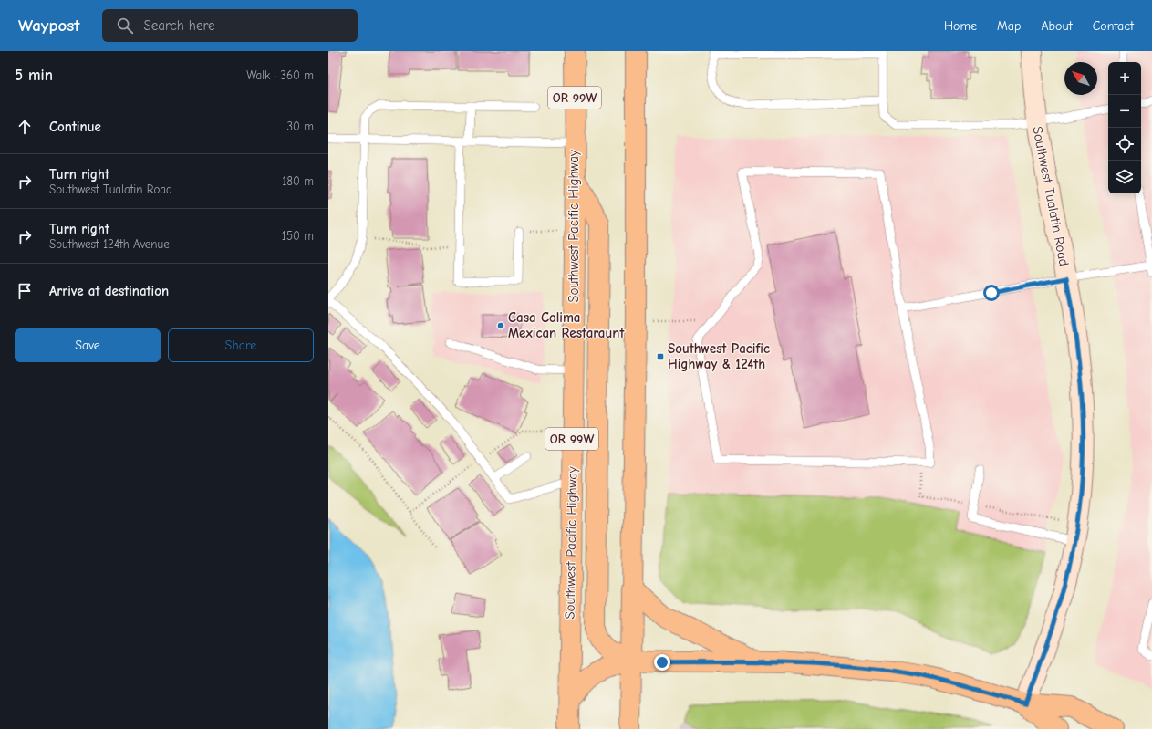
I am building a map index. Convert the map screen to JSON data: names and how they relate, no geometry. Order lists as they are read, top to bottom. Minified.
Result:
{"streets":{"main road":["OR 99W","Southwest Tualatin Road","Southwest Pacific Highway"]},"places":{"other":["Casa Colima Mexican Restaraunt"],"transit":["Southwest Pacific Highway & 124th"]},"north":"top left","page":{"header":"Waypost","search":"Search here","nav":["Home","Map","About","Contact"],"heading":["5 min","Walk · 360 m"],"map_buttons":["+","−"],"list":[["Continue","30 m"],["Turn right","Southwest Tualatin Road","180 m"],["Turn right","Southwest 124th Avenue","150 m"],"Arrive at destination"],"buttons":["Save","Share"]}}
